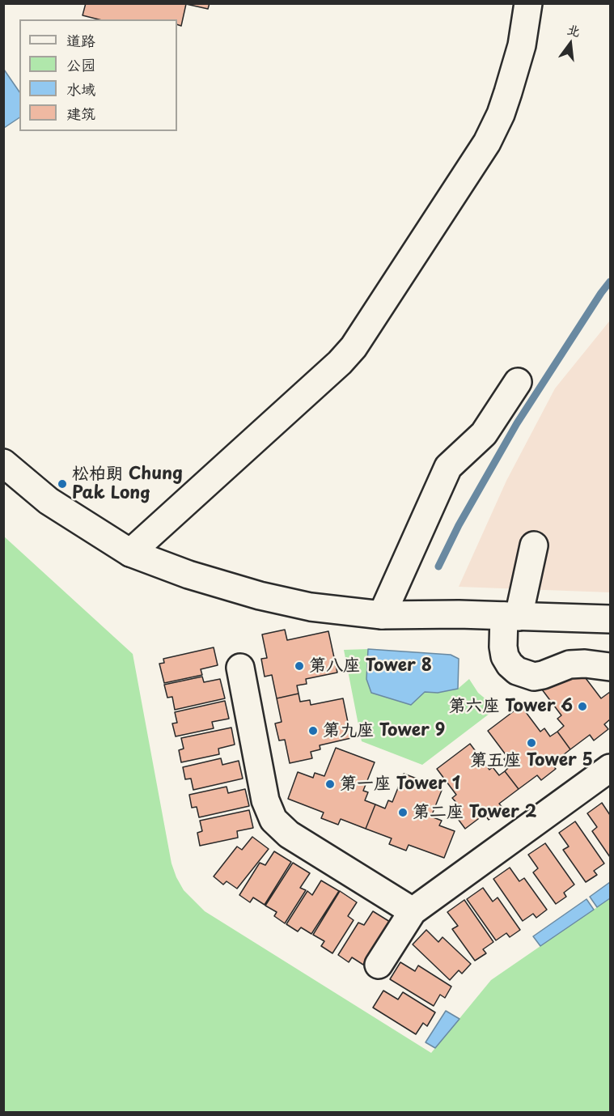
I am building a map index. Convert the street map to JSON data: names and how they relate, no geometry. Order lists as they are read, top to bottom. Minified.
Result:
{"places":["松柏朗 Chung Pak Long","第八座 Tower 8","第六座 Tower 6","第九座 Tower 9","第五座 Tower 5","第一座 Tower 1","第二座 Tower 2"],"legend":["道路","公园","水域","建筑"],"north":"top"}
